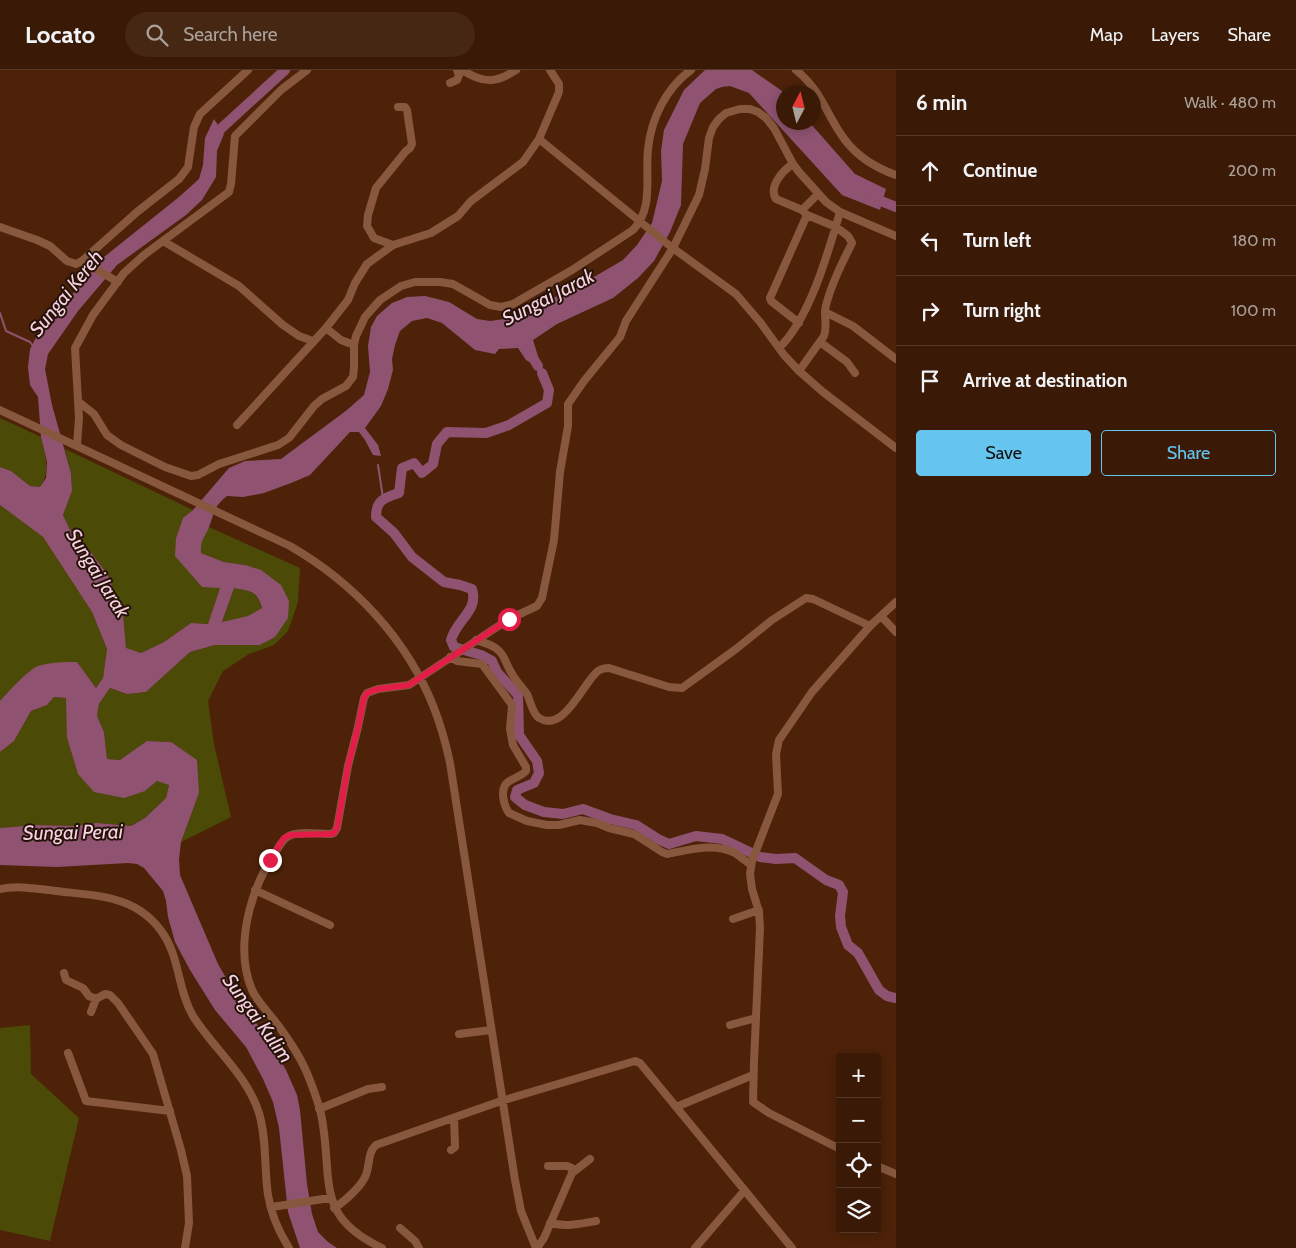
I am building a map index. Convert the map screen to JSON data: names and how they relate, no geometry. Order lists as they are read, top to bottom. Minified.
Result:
{"water":["Sungai Kereh","Sungai Jarak","Sungai Perai","Sungai Kulim"],"north":"top","page":{"header":"Locato","search":"Search here","nav":["Map","Layers","Share"],"heading":["6 min","Walk · 480 m"],"list":[["Continue","200 m"],["Turn left","180 m"],["Turn right","100 m"],"Arrive at destination"],"buttons":["Save","Share"],"map_buttons":["+","−"]}}
